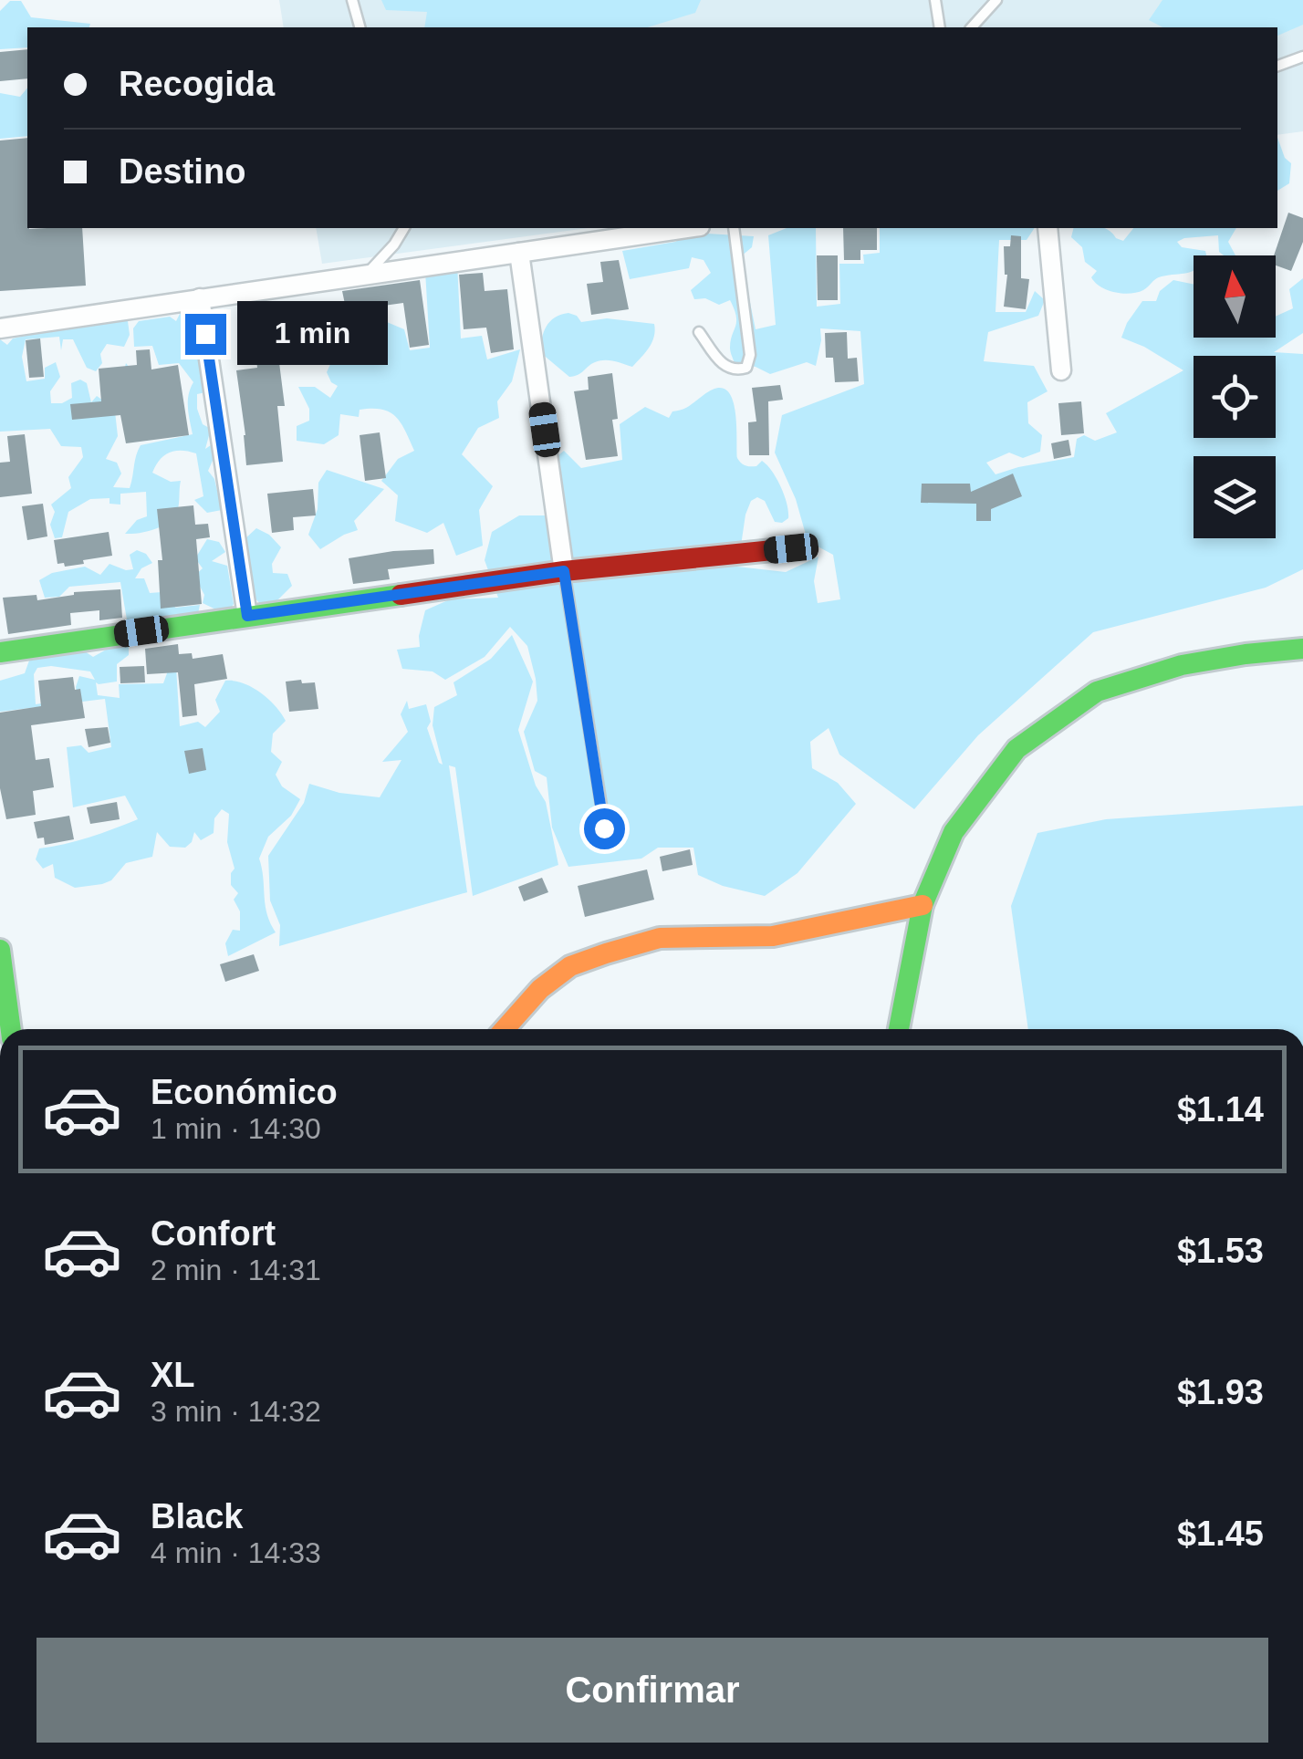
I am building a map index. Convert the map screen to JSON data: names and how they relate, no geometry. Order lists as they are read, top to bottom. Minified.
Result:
{"north":"top","page":{"banner":["Recogida","Destino"],"bubble":"1 min","list":[{"name":"Económico","note":"1 min · 14:30","value":"$1.14"},{"name":"Confort","note":"2 min · 14:31","value":"$1.53"},{"name":"XL","note":"3 min · 14:32","value":"$1.93"},{"name":"Black","note":"4 min · 14:33","value":"$1.45"}],"buttons":"Confirmar"}}
